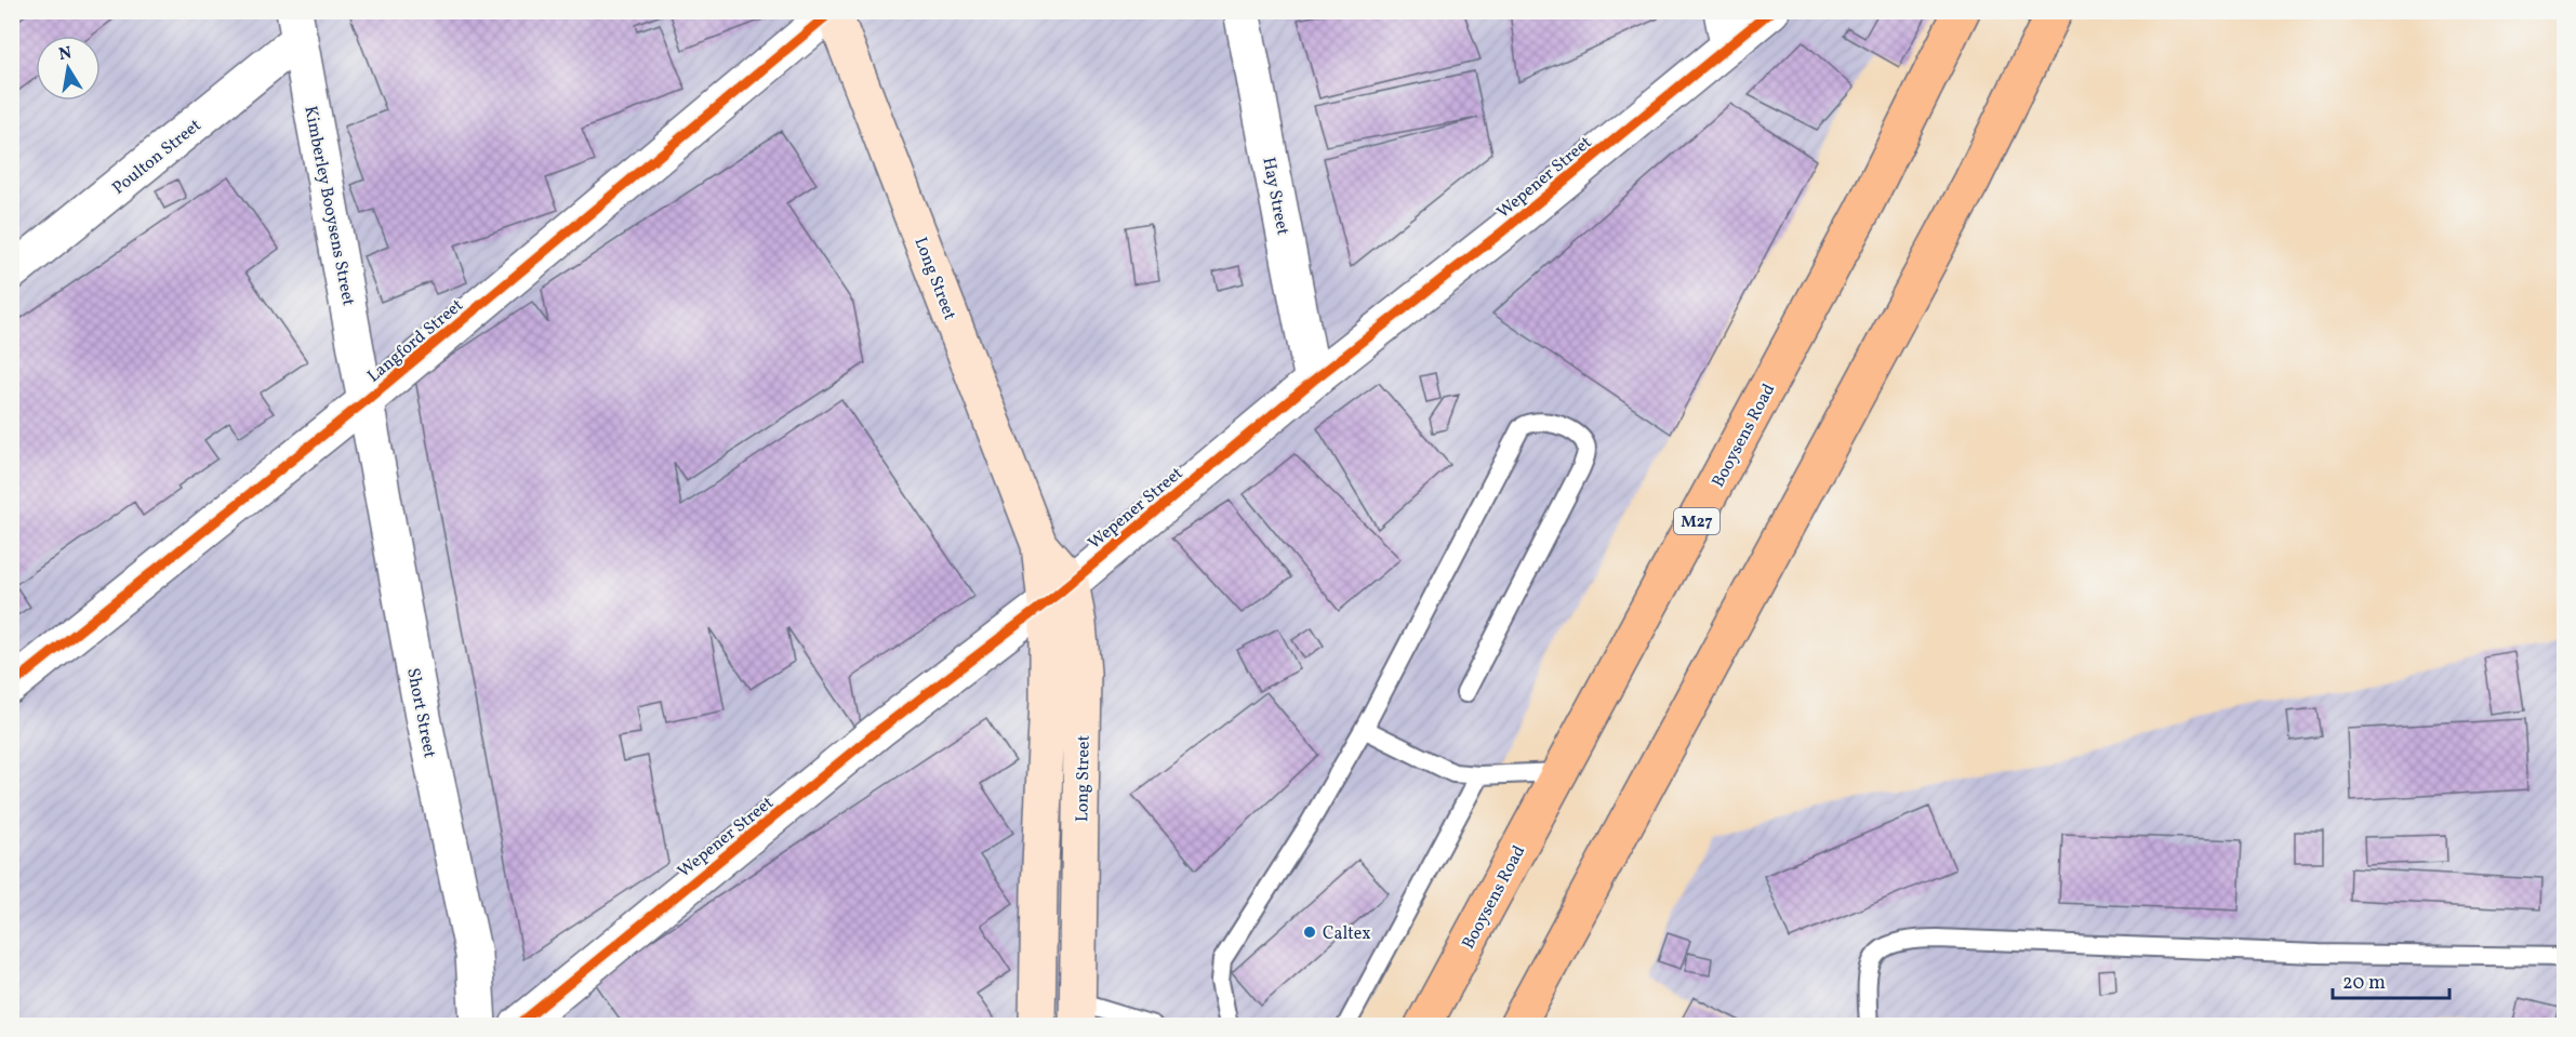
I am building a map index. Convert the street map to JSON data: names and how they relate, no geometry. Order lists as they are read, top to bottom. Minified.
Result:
{"streets":{"main road":["Long Street","Booysens Road","M27"],"street":["Poulton Street","Wepener Street","Hay Street","Kimberley Booysens Street","Langford Street","Short Street"]},"crossings":[["Poulton Street","Kimberley Booysens Street"],["Wepener Street","Hay Street"],["Wepener Street","Long Street"],["Kimberley Booysens Street","Langford Street"],["Kimberley Booysens Street","Short Street"],["Long Street","Langford Street"],["Langford Street","Short Street"]],"places":["Caltex"],"scale_bar":"20 m","north":"top"}
